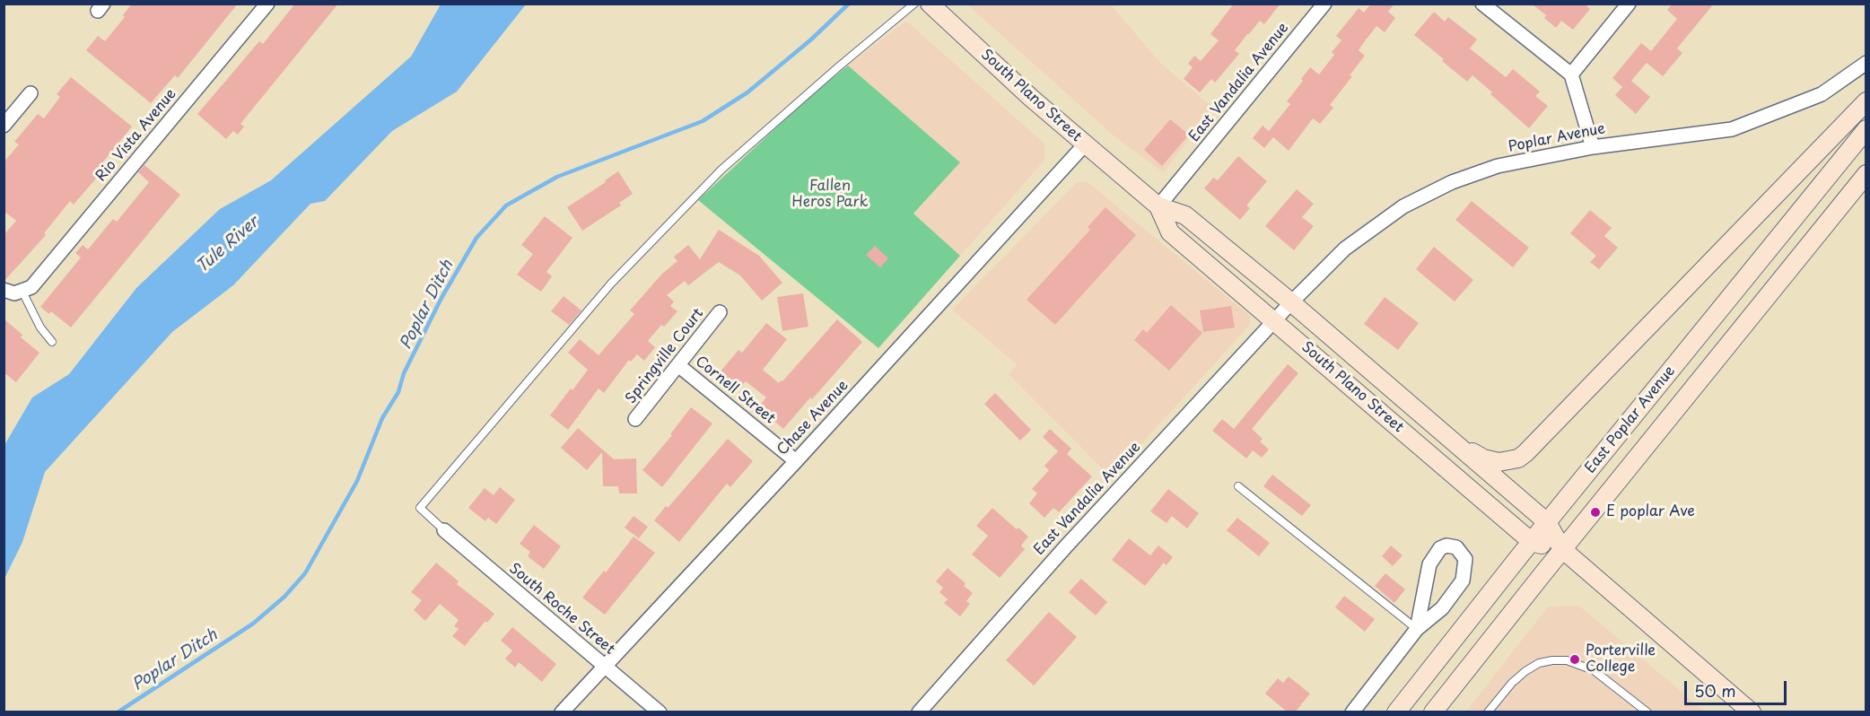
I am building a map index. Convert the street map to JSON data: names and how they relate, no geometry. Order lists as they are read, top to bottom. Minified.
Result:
{"streets":{"main road":["South Plano Street","East Poplar Avenue"],"street":["East Vandalia Avenue","Rio Vista Avenue","Poplar Avenue","Springville Court","Cornell Street","Chase Avenue","South Roche Street"]},"crossings":[["East Vandalia Avenue","South Plano Street"],["East Vandalia Avenue","Poplar Avenue"],["South Plano Street","Poplar Avenue"],["South Plano Street","Chase Avenue"],["South Plano Street","East Poplar Avenue"],["Springville Court","Cornell Street"],["Cornell Street","Chase Avenue"],["Chase Avenue","South Roche Street"]],"water":["Tule River","Poplar Ditch"],"parks":["Fallen Heros Park"],"places":["E poplar Ave","Porterville College"],"scale_bar":"50 m"}
